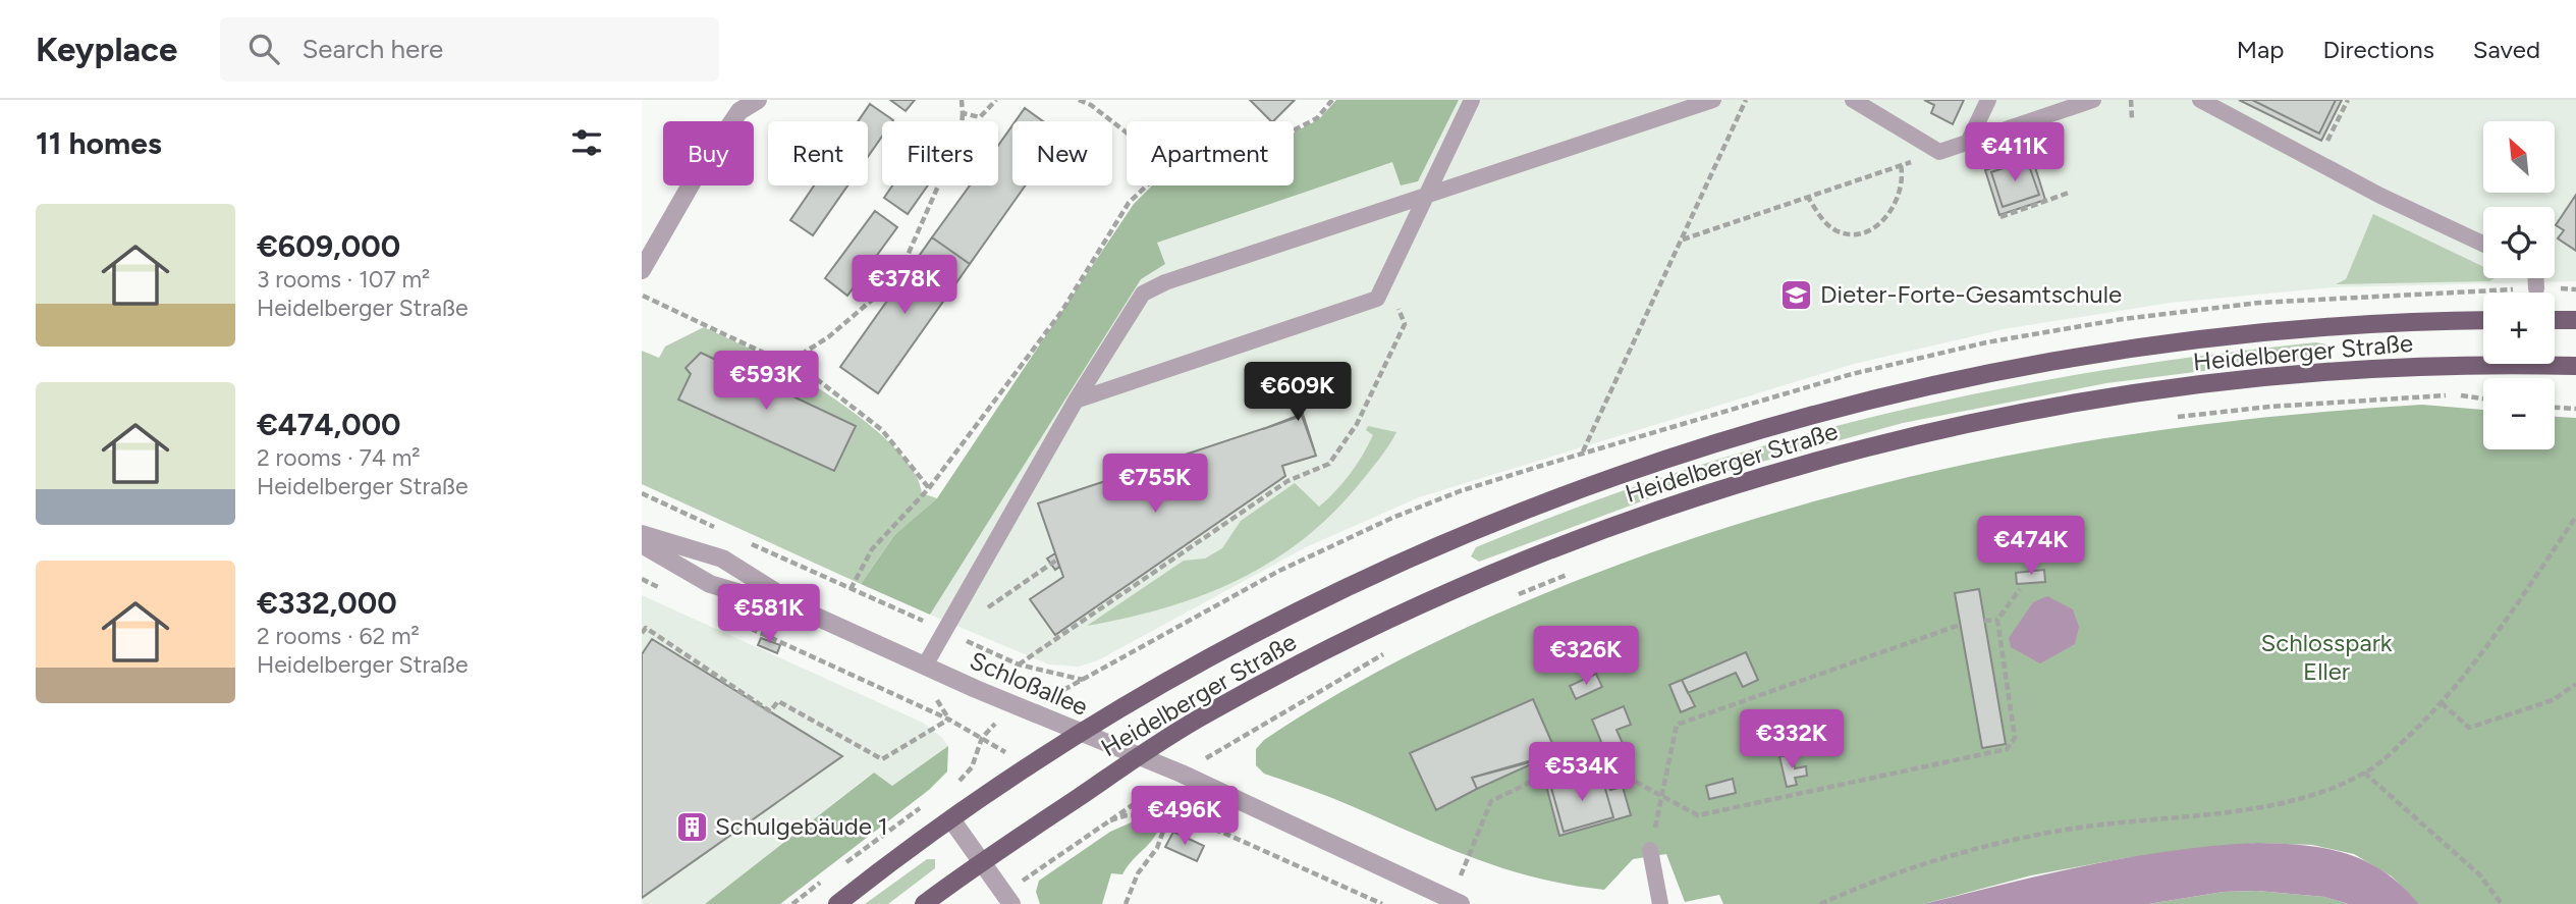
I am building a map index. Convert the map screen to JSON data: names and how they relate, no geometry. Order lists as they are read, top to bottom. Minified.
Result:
{"streets":{"main road":["Heidelberger Straße"],"street":["Schloßallee"]},"crossings":[["Heidelberger Straße","Schloßallee"]],"parks":["Schlosspark Eller"],"places":{"school or university":["Dieter-Forte-Gesamtschule"],"building":["Schulgebäude 1"]},"north":"top left","page":{"header":"Keyplace","search":"Search here","nav":["Map","Directions","Saved"],"heading":"11 homes","map_buttons":["+","−"],"chip":["Buy","Rent","Filters","New","Apartment"],"price":["€411K","€378K","€593K","€609K","€755K","€474K","€581K","€326K","€332K","€534K","€496K"],"list":[{"name":"€609,000","note":"3 rooms · 107 m² · Heidelberger Straße"},{"name":"€474,000","note":"2 rooms · 74 m² · Heidelberger Straße"},{"name":"€332,000","note":"2 rooms · 62 m² · Heidelberger Straße"}]}}
